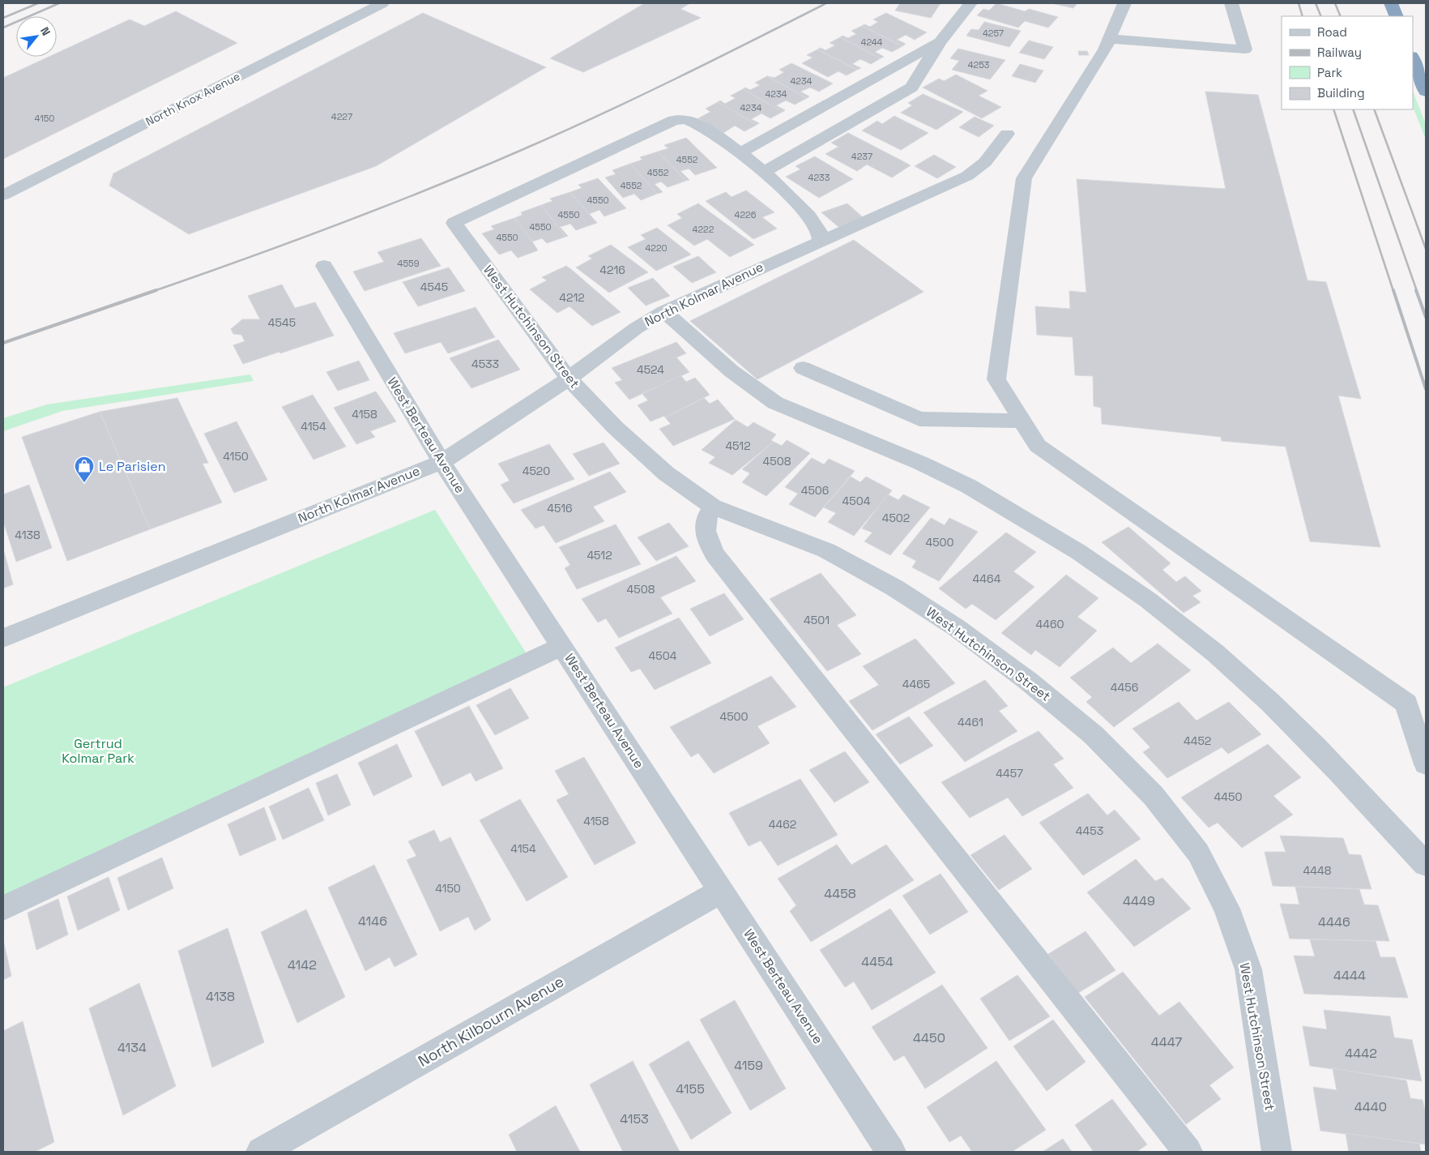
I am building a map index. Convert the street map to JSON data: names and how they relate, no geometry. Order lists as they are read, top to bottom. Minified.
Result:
{"streets":{"street":["North Knox Avenue","North Kolmar Avenue","West Hutchinson Street","West Berteau Avenue","North Kilbourn Avenue"]},"crossings":[["North Kolmar Avenue","West Hutchinson Street"],["North Kolmar Avenue","West Berteau Avenue"],["West Berteau Avenue","North Kilbourn Avenue"]],"parks":["Gertrud Kolmar Park"],"places":{"shop":["Le Parisien"]},"house_numbers":["4257","4244","4253","4234","4234","4234","4227","4150","4237","4552","4552","4233","4552","4550","4550","4226","4550","4222","4550","4220","4559","4216","4545","4212","4545","4533","4524","4158","4154","4512","4150","4508","4520","4506","4504","4516","4502","4138","4500","4512","4464","4508","4501","4460","4504","4465","4456","4500","4461","4452","4457","4450","4158","4462","4453","4154","4448","4150","4458","4449","4146","4446","4454","4142","4444","4138","4450","4447","4134","4442","4159","4155","4440","4153"],"legend":["Road","Railway","Park","Building"],"north":"top right"}
